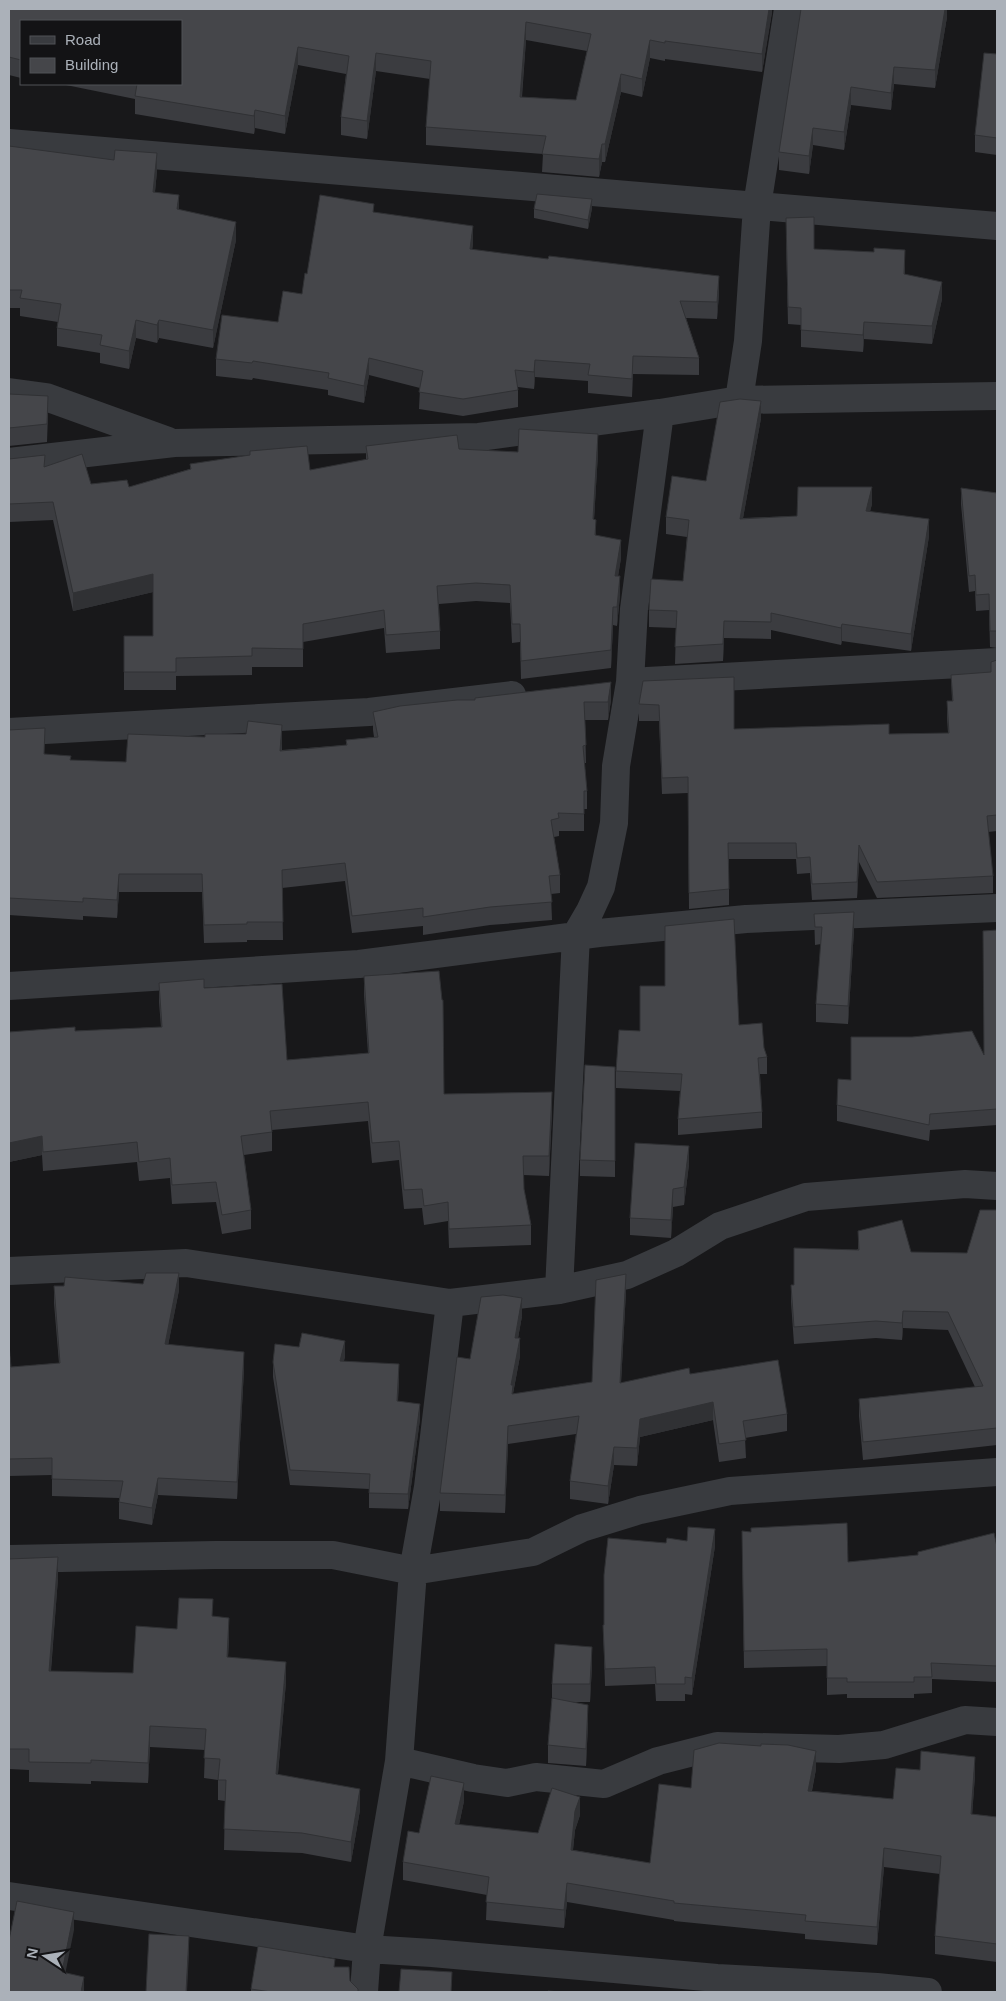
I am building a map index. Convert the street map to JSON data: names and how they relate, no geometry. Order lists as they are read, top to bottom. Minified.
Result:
{"legend":["Road","Building"],"north":"left"}
